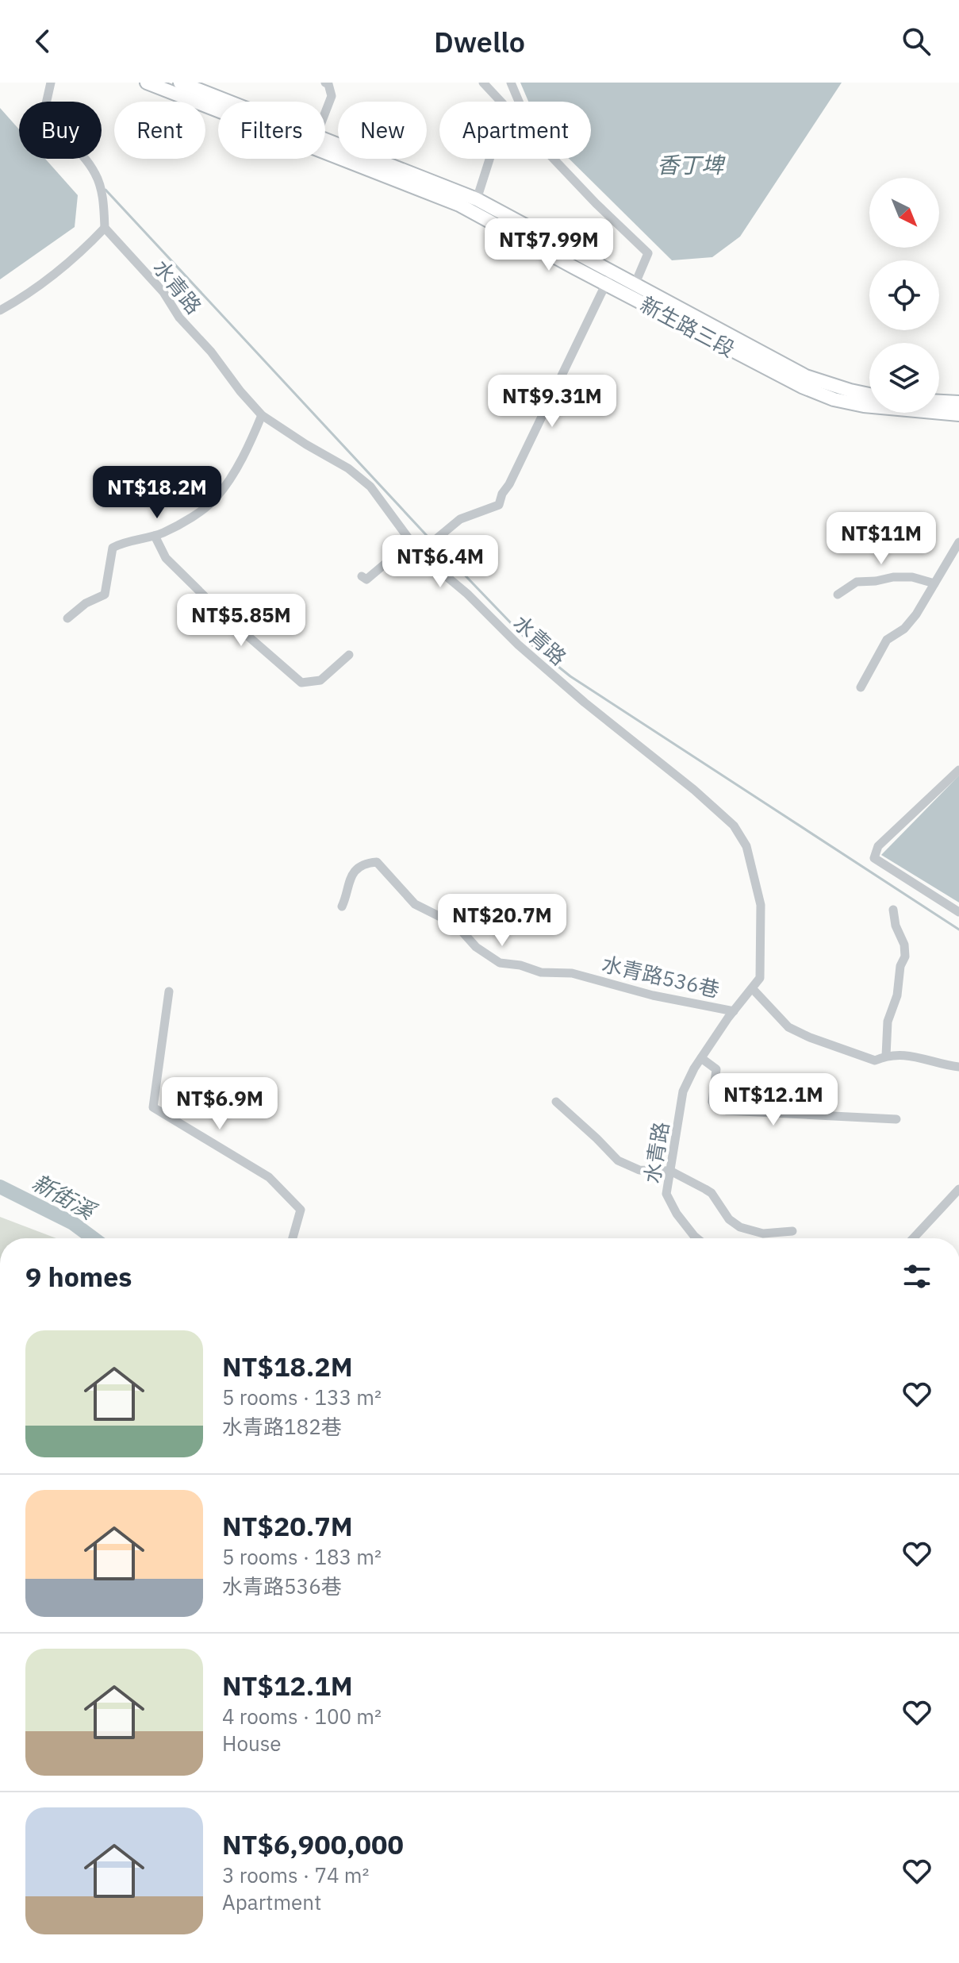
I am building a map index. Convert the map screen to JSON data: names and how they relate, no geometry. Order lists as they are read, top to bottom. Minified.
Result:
{"streets":{"main road":["新生路三段"],"street":["水青路","水青路536巷"]},"crossings":[["水青路","水青路536巷"]],"water":["香丁埤","新街溪"],"north":"bottom right","page":{"header":"Dwello","chip":["Buy","Rent","Filters","New","Apartment"],"price":["NT$7.99M","NT$9.31M","NT$18.2M","NT$11M","NT$6.4M","NT$5.85M","NT$20.7M","NT$12.1M","NT$6.9M"],"heading":"9 homes","list":[{"name":"NT$18.2M","note":"5 rooms · 133 m² · 水青路182巷"},{"name":"NT$20.7M","note":"5 rooms · 183 m² · 水青路536巷"},{"name":"NT$12.1M","note":"4 rooms · 100 m² · House"},{"name":"NT$6,900,000","note":"3 rooms · 74 m² · Apartment"}]}}
